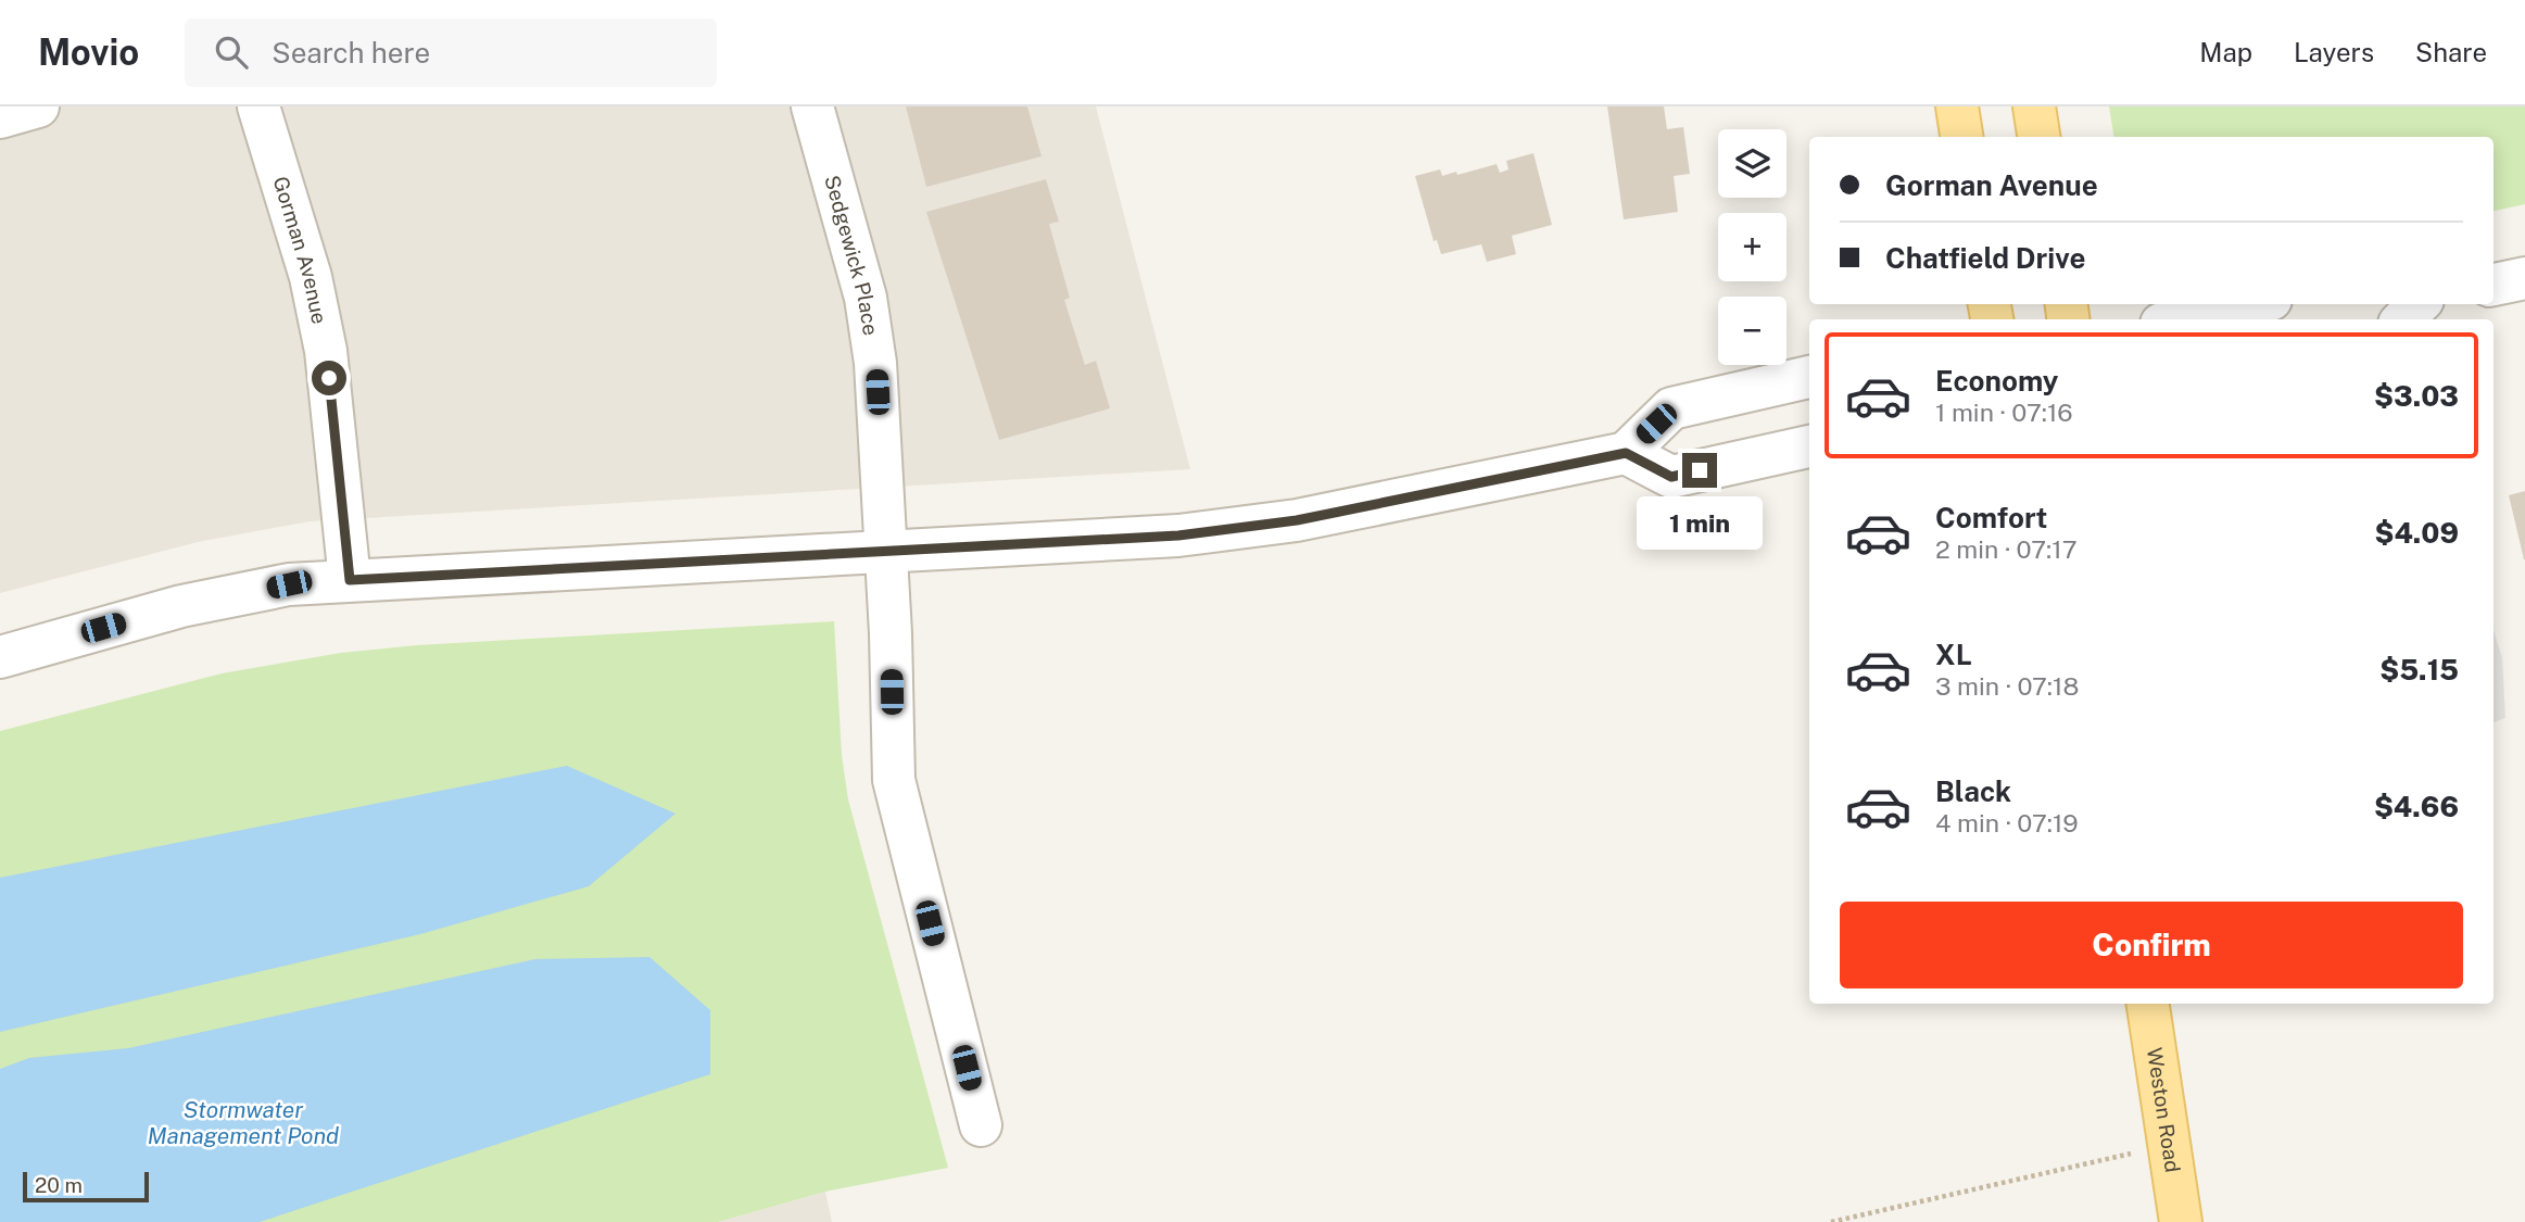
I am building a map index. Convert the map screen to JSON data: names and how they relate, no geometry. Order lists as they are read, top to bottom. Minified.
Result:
{"streets":{"main road":["Weston Road"],"street":["Gorman Avenue","Sedgewick Place"]},"water":["Stormwater Management Pond"],"scale_bar":"20 m","page":{"header":"Movio","search":"Search here","nav":["Map","Layers","Share"],"map_buttons":["+","−"],"banner":["Gorman Avenue","Chatfield Drive"],"list":[{"name":"Economy","note":"1 min · 07:16","value":"$3.03"},{"name":"Comfort","note":"2 min · 07:17","value":"$4.09"},{"name":"XL","note":"3 min · 07:18","value":"$5.15"},{"name":"Black","note":"4 min · 07:19","value":"$4.66"}],"bubble":"1 min","buttons":"Confirm","scale":"20 m"}}
